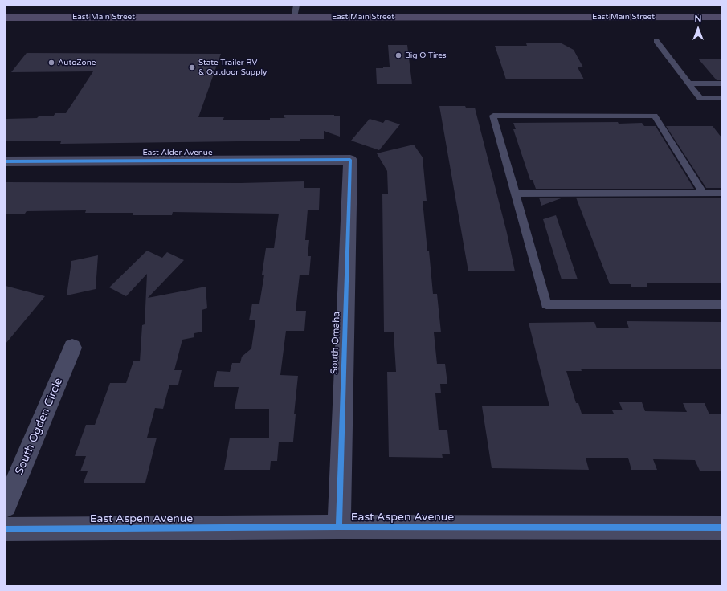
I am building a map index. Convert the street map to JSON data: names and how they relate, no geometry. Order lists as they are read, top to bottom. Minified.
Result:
{"streets":{"main road":["East Main Street"],"street":["East Alder Avenue","South Omaha","South Ogden Circle","East Aspen Avenue"]},"crossings":[["East Alder Avenue","South Omaha"],["South Omaha","East Aspen Avenue"]],"places":["Big O Tires","AutoZone","State Trailer RV & Outdoor Supply"],"north":"top"}
